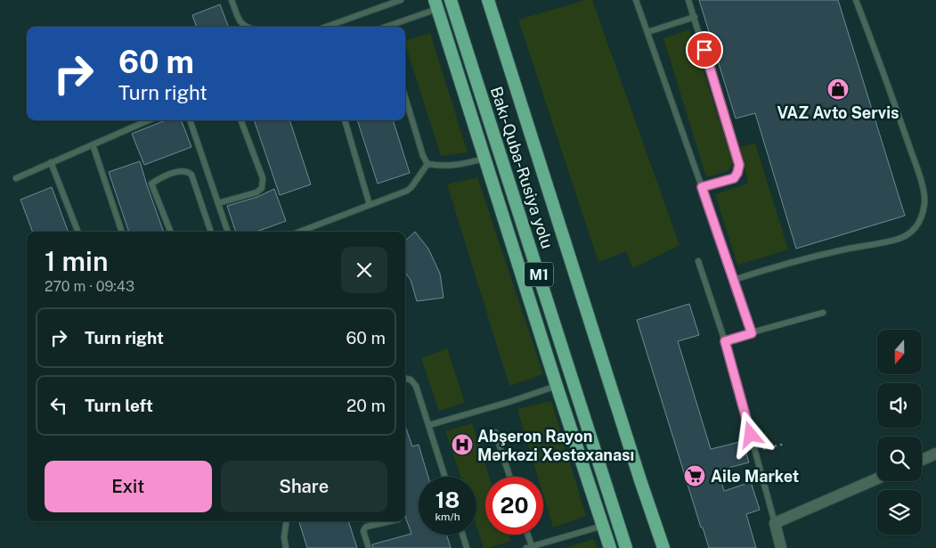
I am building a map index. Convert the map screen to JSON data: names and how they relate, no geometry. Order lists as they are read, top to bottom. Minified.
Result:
{"streets":{"highway":["Bakı-Quba-Rusiya yolu","M1"]},"places":{"shop":["VAZ Avto Servis"],"hospital":["Abşeron Rayon Mərkəzi Xəstəxanası"],"supermarket":["Ailə Market"]},"north":"bottom","page":{"turn":["60 m","Turn right"],"heading":["1 min","270 m · 09:43"],"list":[{"name":"Turn right","value":"60 m"},{"name":"Turn left","value":"20 m"}],"buttons":["Exit","Share"],"speed":"18 km/h","limit":"20"}}
